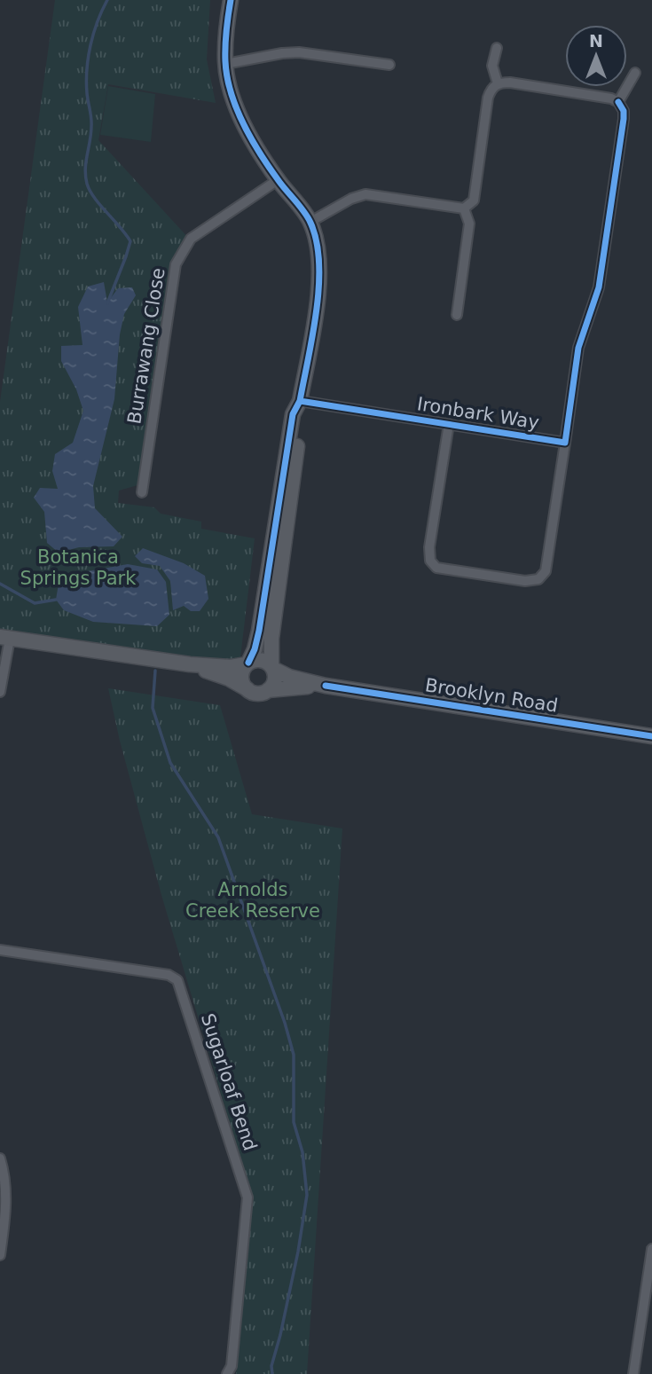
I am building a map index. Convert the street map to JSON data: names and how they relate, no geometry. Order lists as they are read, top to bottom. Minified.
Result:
{"streets":{"street":["Burrawang Close","Ironbark Way","Brooklyn Road","Sugarloaf Bend"]},"parks":["Botanica Springs Park","Arnolds Creek Reserve"],"north":"top"}
